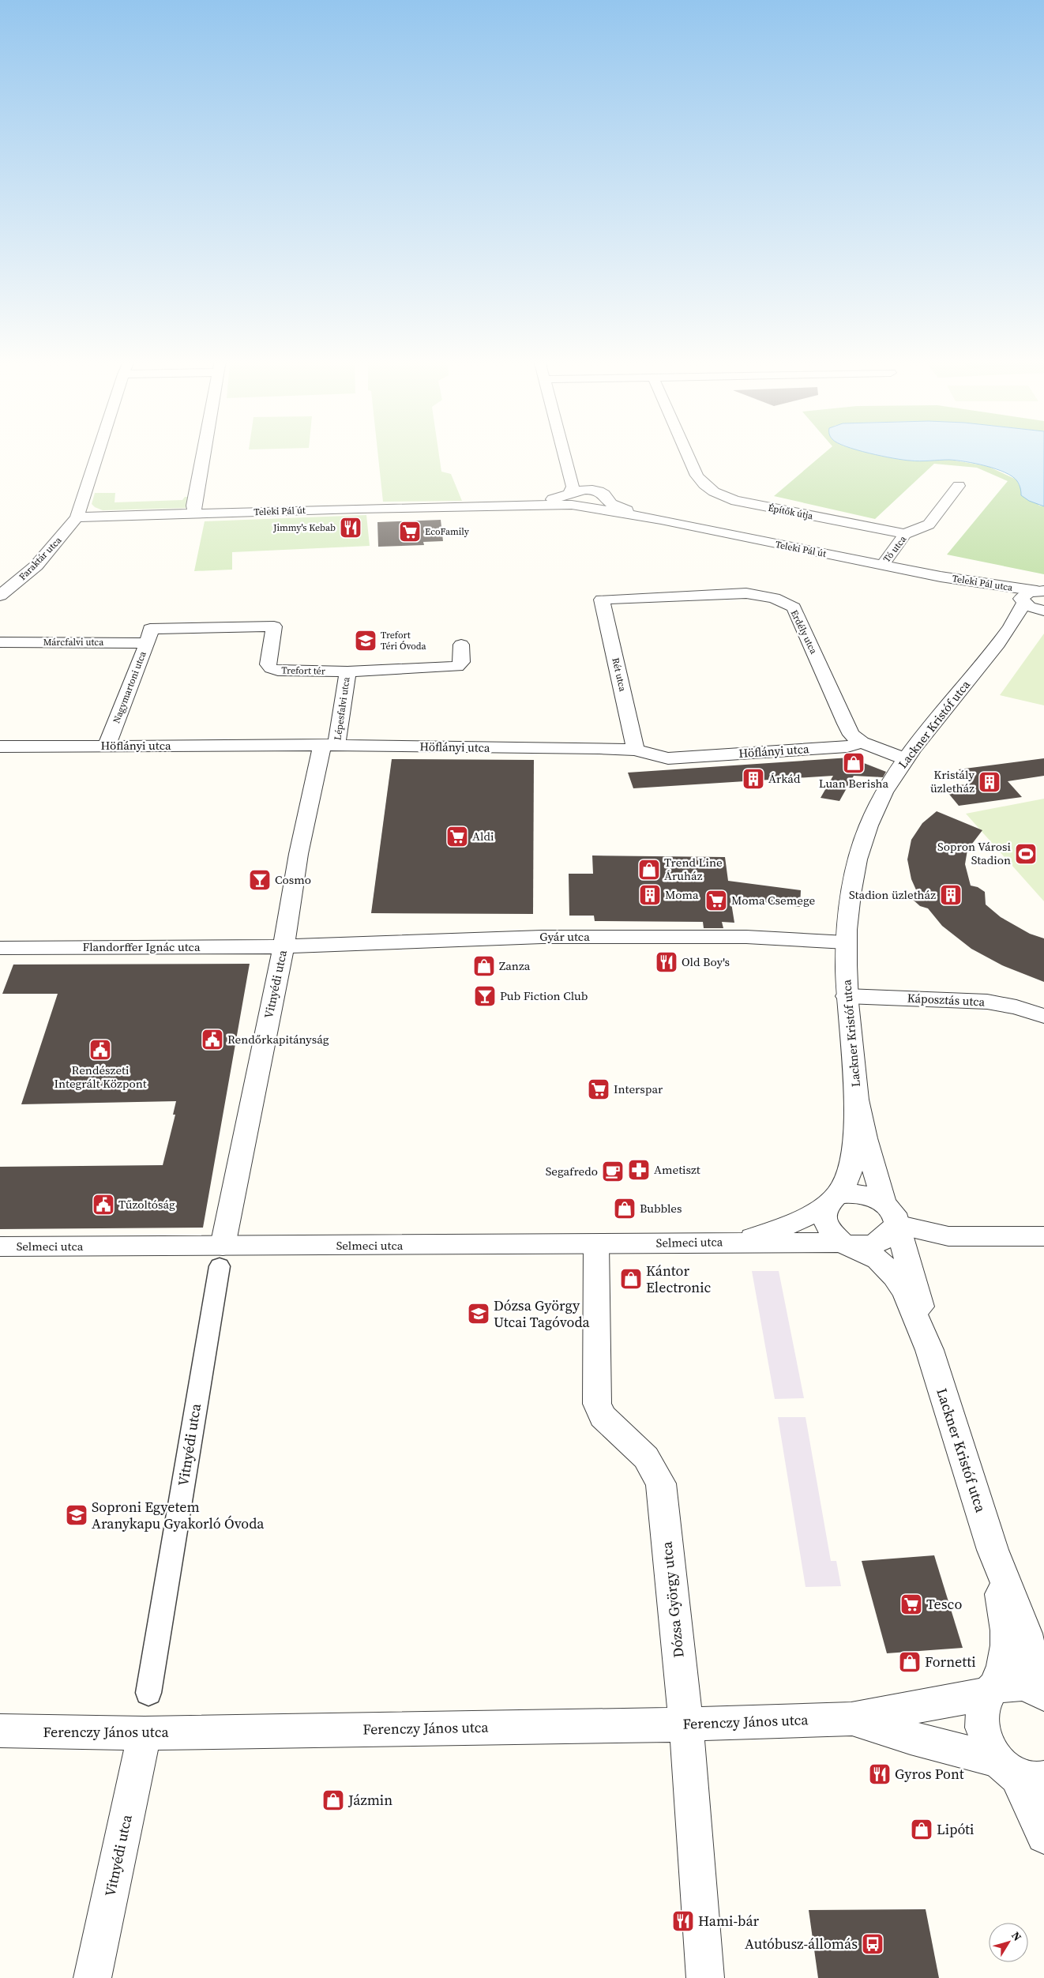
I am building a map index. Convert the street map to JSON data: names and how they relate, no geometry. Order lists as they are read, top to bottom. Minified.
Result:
{"streets":{"street":["Teleki Pál út","Építők útja","Tó utca","Faraktár utca","Teleki Pál utca","Erdély utca","Márcfalvi utca","Trefort tér","Rét utca","Nagymartoni utca","Lépesfalvi utca","Lackner Kristóf utca","Höflányi utca","Gyár utca","Flandorffer Ignác utca","Vitnyédi utca","Káposztás utca","Selmeci utca","Dózsa György utca","Ferenczy János utca"]},"crossings":[["Teleki Pál út","Tó utca"],["Teleki Pál út","Faraktár utca"],["Teleki Pál út","Teleki Pál utca"],["Építők útja","Tó utca"],["Teleki Pál utca","Lackner Kristóf utca"],["Erdély utca","Rét utca"],["Erdély utca","Höflányi utca"],["Márcfalvi utca","Trefort tér"],["Márcfalvi utca","Nagymartoni utca"],["Trefort tér","Nagymartoni utca"],["Trefort tér","Lépesfalvi utca"],["Rét utca","Höflányi utca"],["Nagymartoni utca","Höflányi utca"],["Lépesfalvi utca","Höflányi utca"],["Lépesfalvi utca","Vitnyédi utca"],["Lackner Kristóf utca","Gyár utca"],["Lackner Kristóf utca","Káposztás utca"],["Lackner Kristóf utca","Selmeci utca"],["Lackner Kristóf utca","Ferenczy János utca"],["Höflányi utca","Vitnyédi utca"],["Gyár utca","Flandorffer Ignác utca"],["Gyár utca","Vitnyédi utca"],["Flandorffer Ignác utca","Vitnyédi utca"],["Vitnyédi utca","Selmeci utca"],["Vitnyédi utca","Ferenczy János utca"],["Selmeci utca","Dózsa György utca"],["Dózsa György utca","Ferenczy János utca"]],"places":{"restaurant":["Jimmy's Kebab","Old Boy's","Gyros Pont","Hami-bár"],"supermarket":["EcoFamily","Aldi","Moma Csemege","Interspar","Tesco"],"school or university":["Trefort Téri Óvoda","Dózsa György Utcai Tagóvoda","Soproni Egyetem Aranykapu Gyakorló Óvoda"],"shop":["Luan Berisha","Trend Line Áruház","Zanza","Bubbles","Kántor Electronic","Fornetti","Jázmin","Lipóti"],"building":["Árkád","Kristály üzletház","Moma","Stadion üzletház"],"sports":["Sopron Városi Stadion"],"bar":["Cosmo","Pub Fiction Club"],"public building":["Rendőrkapitányság","Rendészeti Integrált Központ","Tűzoltóság"],"pharmacy":["Ametiszt"],"cafe":["Segafredo"],"bus stop":["Autóbusz-állomás"]},"north":"top right"}
